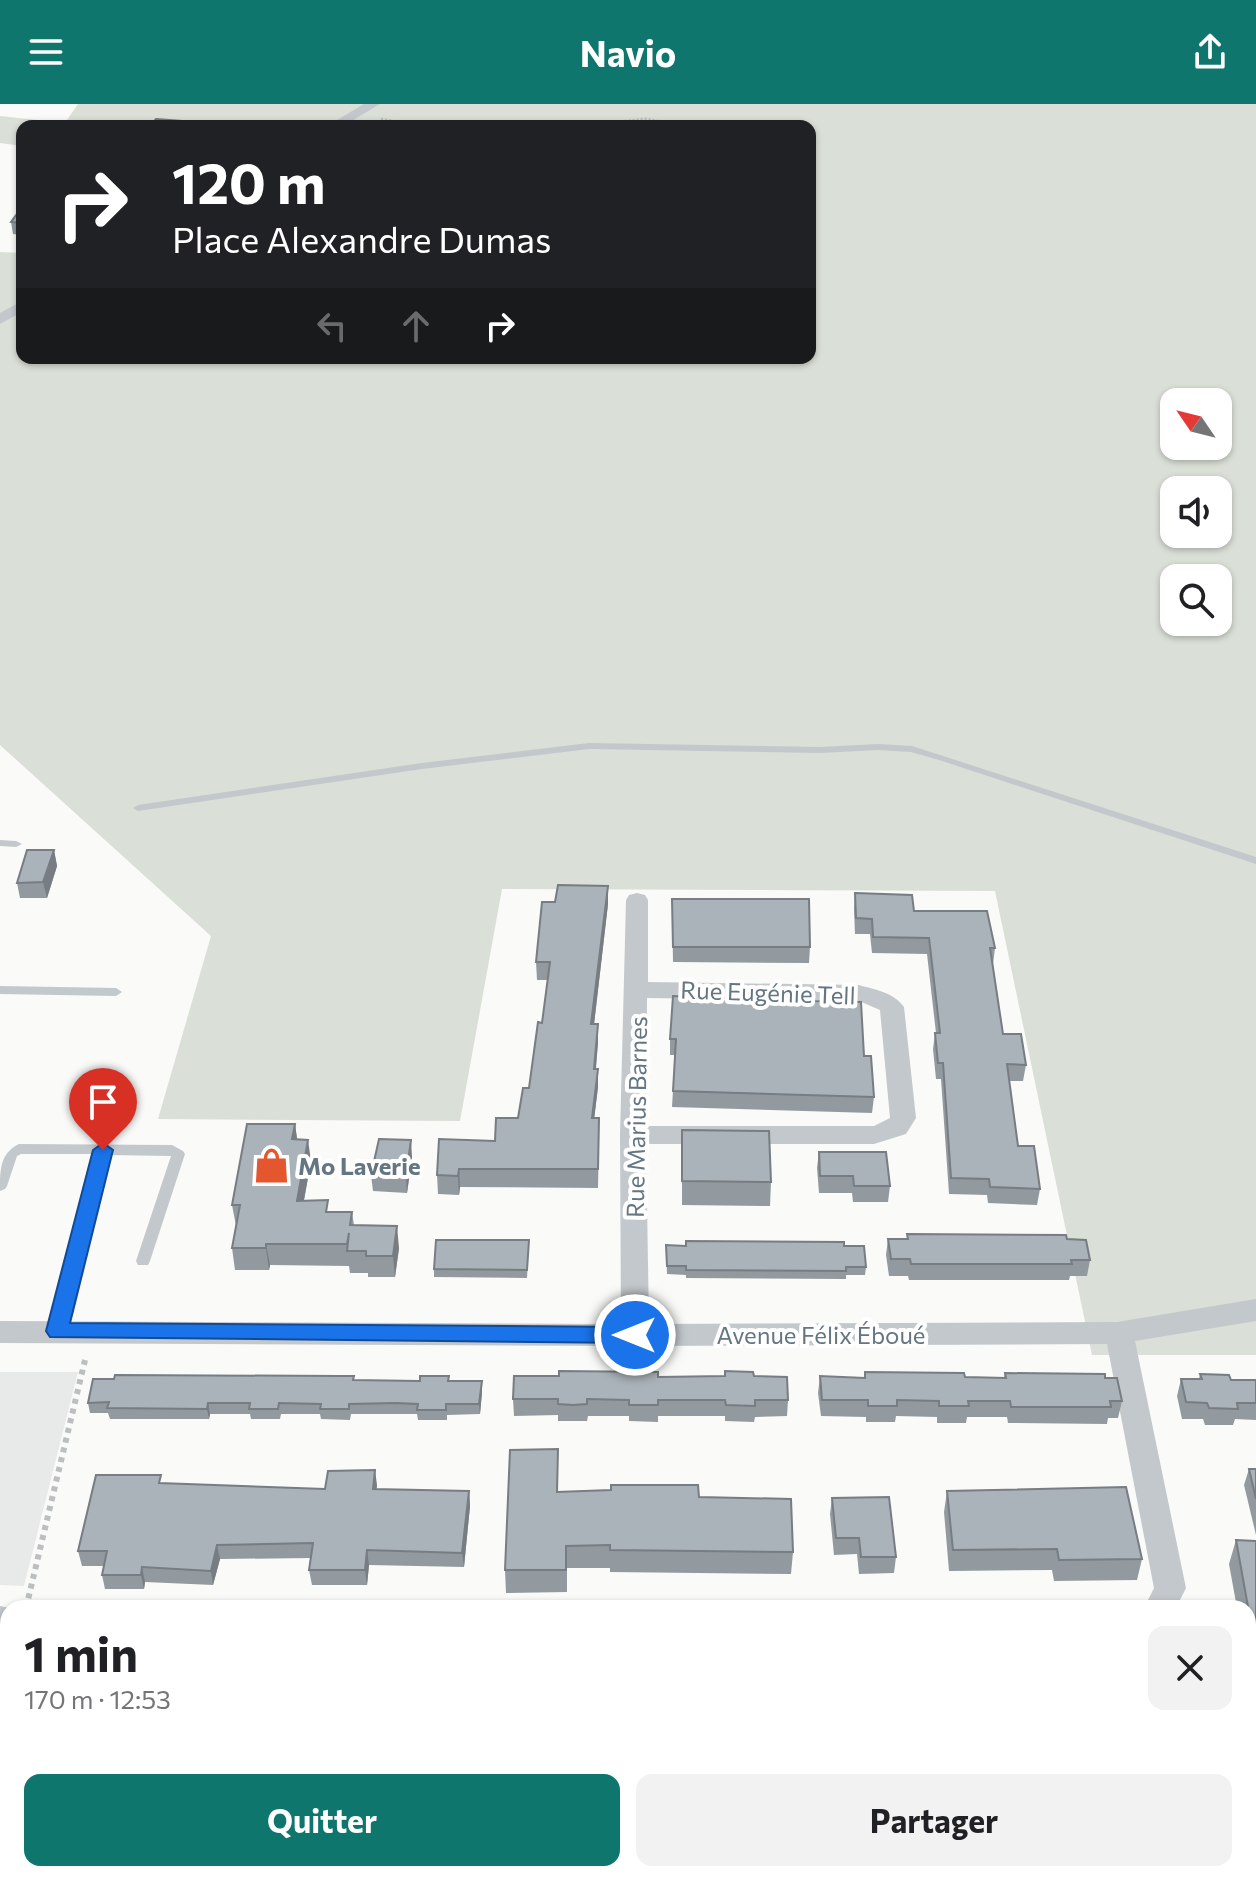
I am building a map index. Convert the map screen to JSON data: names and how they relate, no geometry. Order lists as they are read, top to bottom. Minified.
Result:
{"streets":{"street":["Rue Eugénie Tell","Rue Marius Barnes","Avenue Félix Éboué"]},"crossings":[["Rue Eugénie Tell","Rue Marius Barnes"],["Rue Marius Barnes","Avenue Félix Éboué"]],"places":{"shop":["Mo Laverie"]},"north":"top left","page":{"header":"Navio","turn":["120 m","Place Alexandre Dumas"],"heading":["1 min","170 m · 12:53"],"buttons":["Quitter","Partager"]}}
